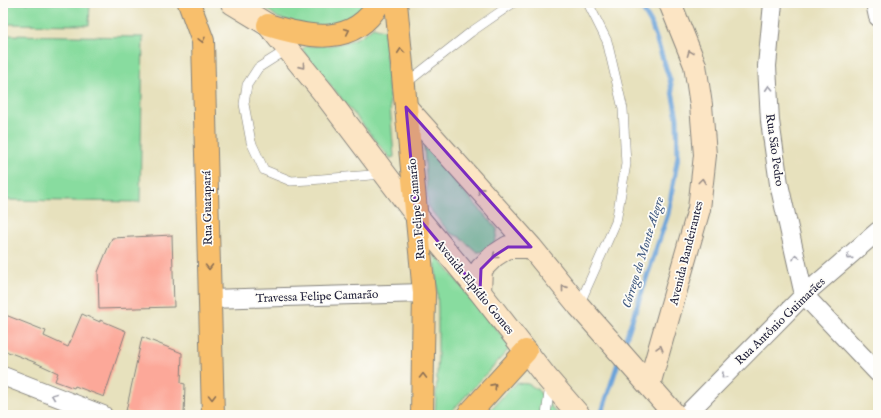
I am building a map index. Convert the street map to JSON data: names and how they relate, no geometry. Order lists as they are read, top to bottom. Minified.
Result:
{"streets":{"main road":["Rua Guatapará","Rua Felipe Camarão","Avenida Bandeirantes","Avenida Elpídio Gomes"],"street":["Rua São Pedro","Travessa Felipe Camarão","Rua Antônio Guimarães"]},"crossings":[["Rua São Pedro","Rua Antônio Guimarães"],["Rua Guatapará","Travessa Felipe Camarão"],["Rua Felipe Camarão","Avenida Elpídio Gomes"],["Rua Felipe Camarão","Travessa Felipe Camarão"]],"one_way":["Rua São Pedro","Rua Guatapará","Rua Felipe Camarão","Avenida Bandeirantes","Rua Antônio Guimarães"],"water":["Córrego do Monte Alegre"]}
